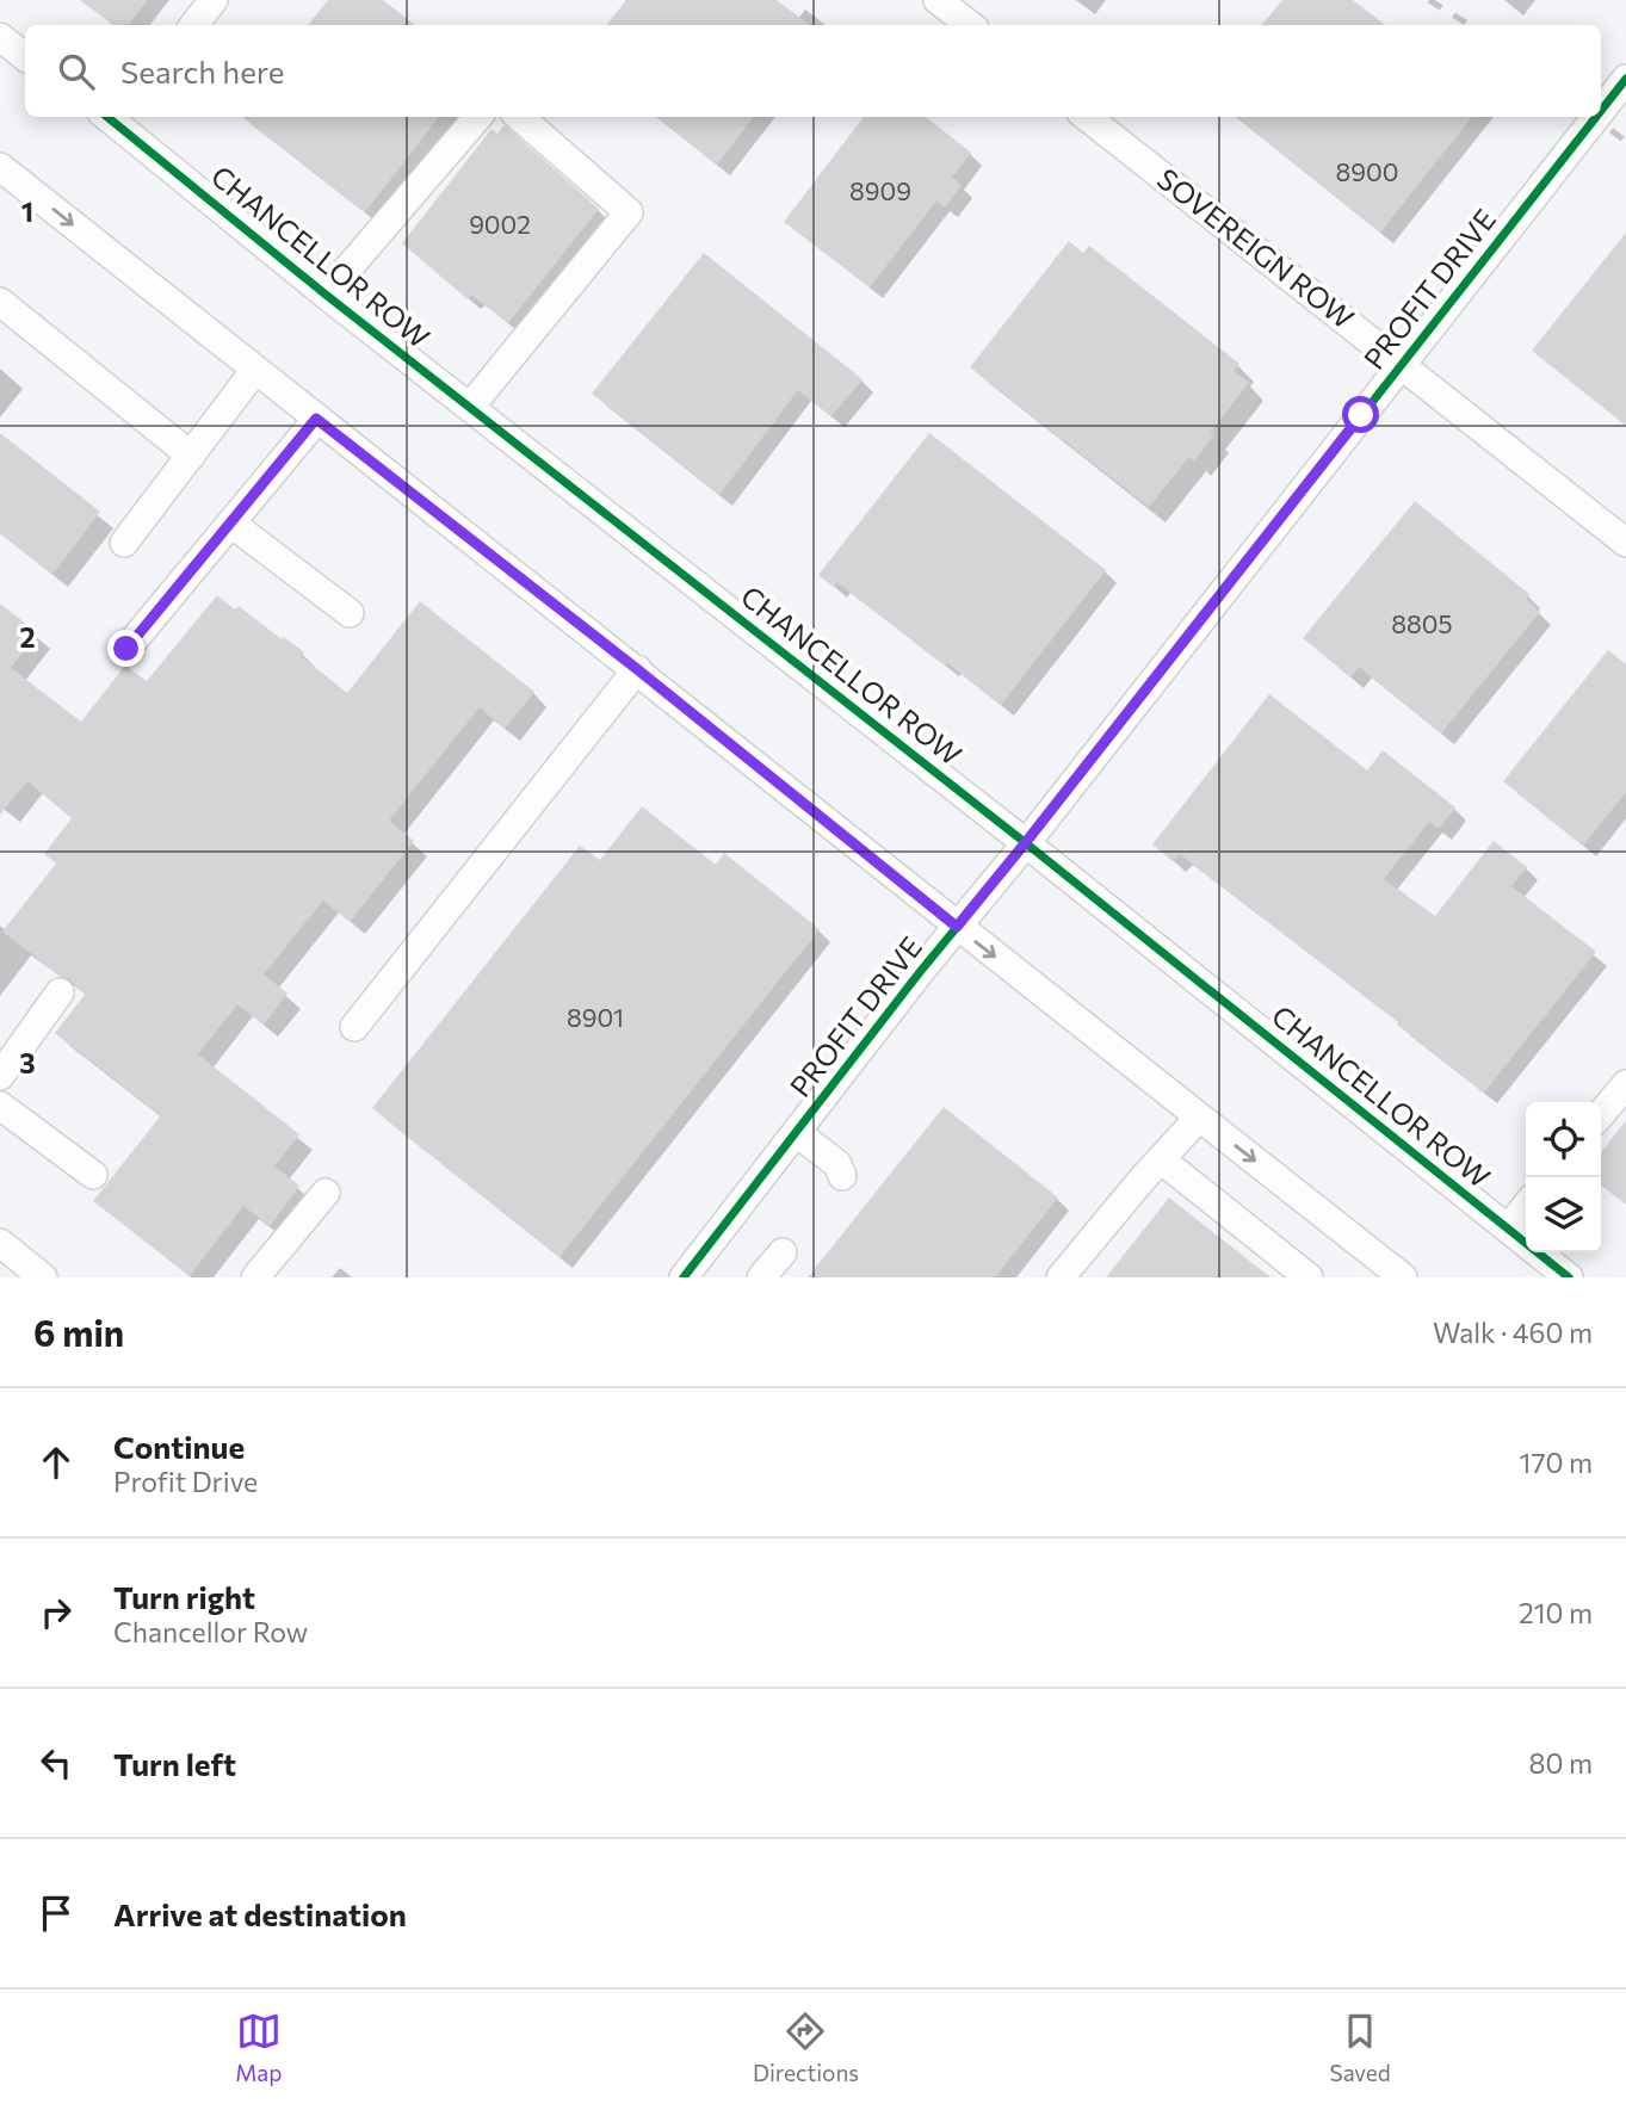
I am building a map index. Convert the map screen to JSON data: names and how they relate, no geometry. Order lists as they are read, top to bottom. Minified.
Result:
{"streets":{"street":["SOVEREIGN ROW","CHANCELLOR ROW","PROFIT DRIVE"]},"crossings":[["SOVEREIGN ROW","PROFIT DRIVE"],["CHANCELLOR ROW","PROFIT DRIVE"]],"house_numbers":["8900","8909","9002","8805","8901"],"page":{"search":"Search here","heading":["6 min","Walk · 460 m"],"list":[["Continue","Profit Drive","170 m"],["Turn right","Chancellor Row","210 m"],["Turn left","80 m"],"Arrive at destination"],"nav":["Map","Directions","Saved"]},"grid":{"rows":["1","2","3"]}}
